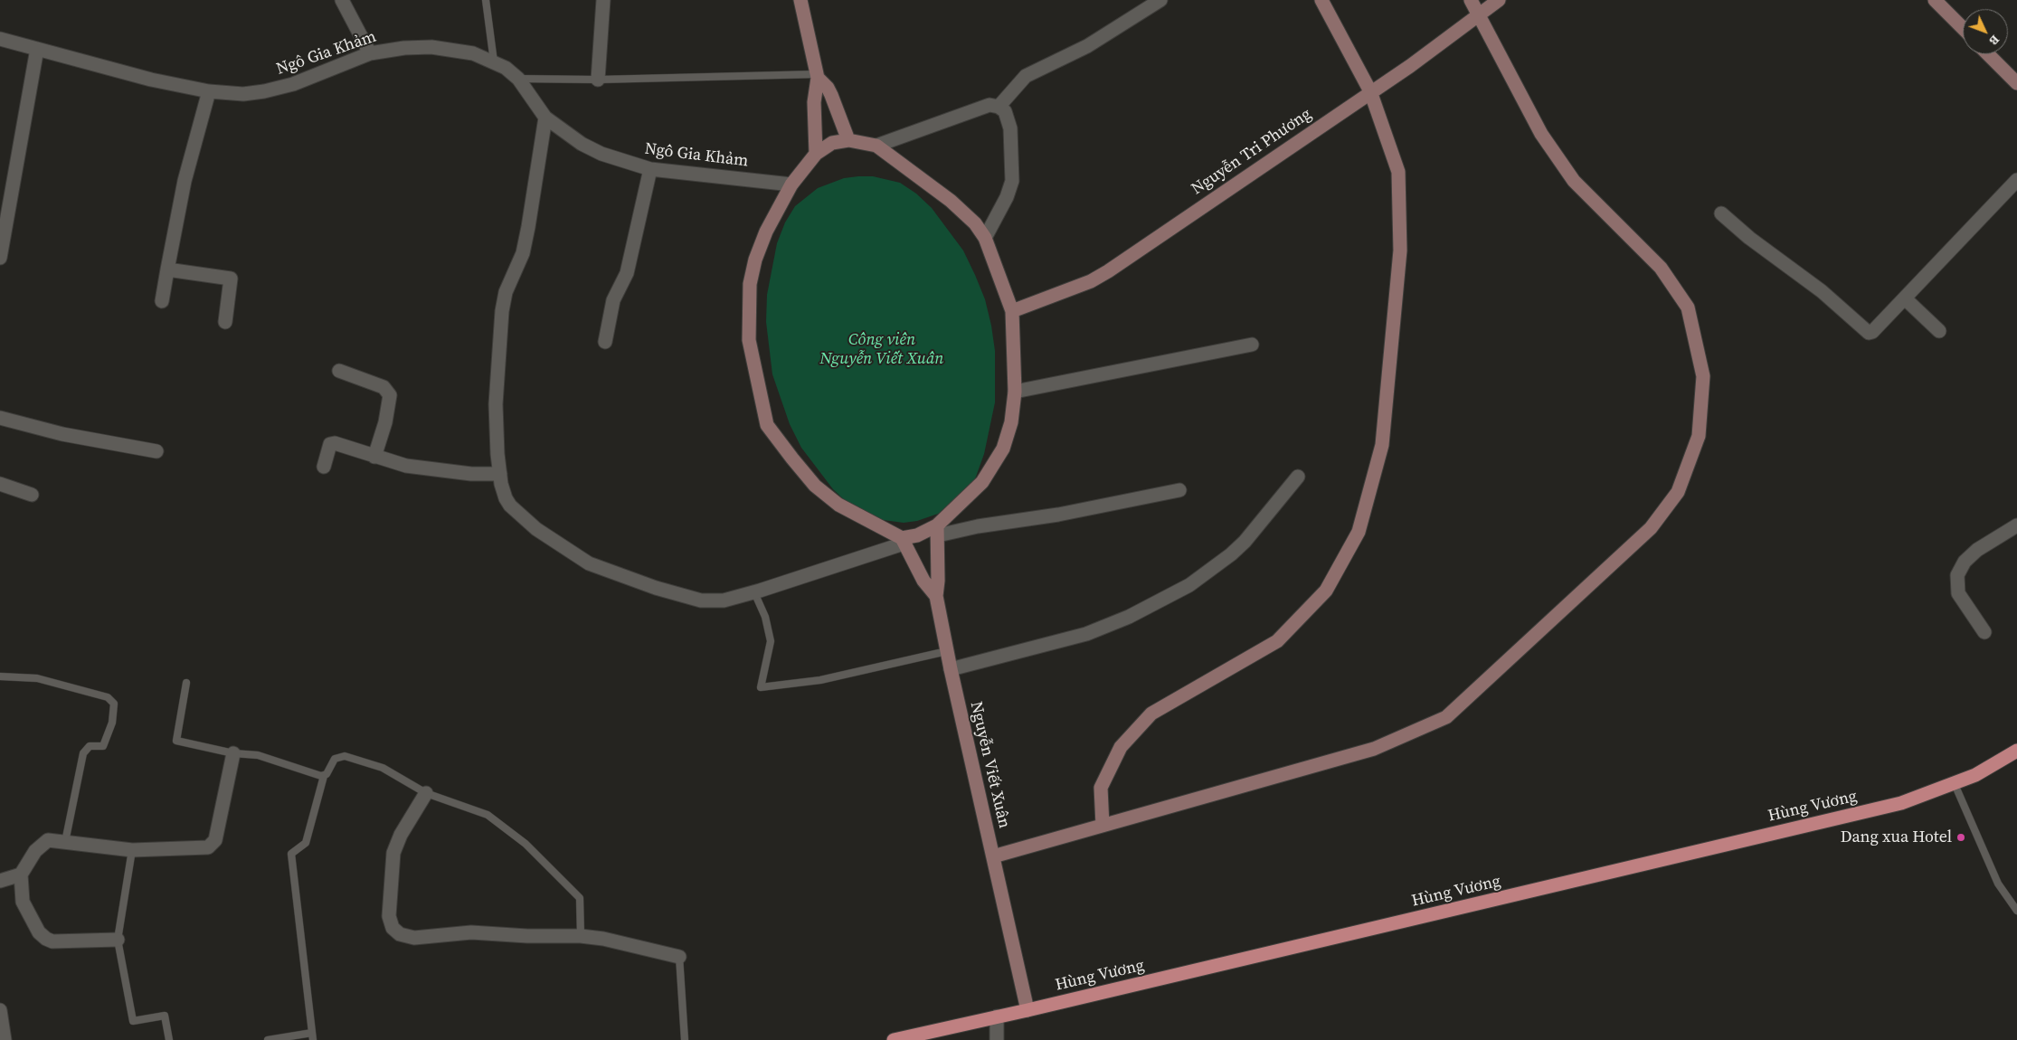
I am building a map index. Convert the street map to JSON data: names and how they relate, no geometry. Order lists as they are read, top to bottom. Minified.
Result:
{"streets":{"main road":["Hùng Vương"],"street":["Ngô Gia Khảm","Nguyễn Tri Phương","Nguyễn Viết Xuân"]},"crossings":[["Nguyễn Viết Xuân","Hùng Vương"]],"parks":["Công viên Nguyễn Viết Xuân"],"places":["Dang xua Hotel"],"north":"bottom right"}
